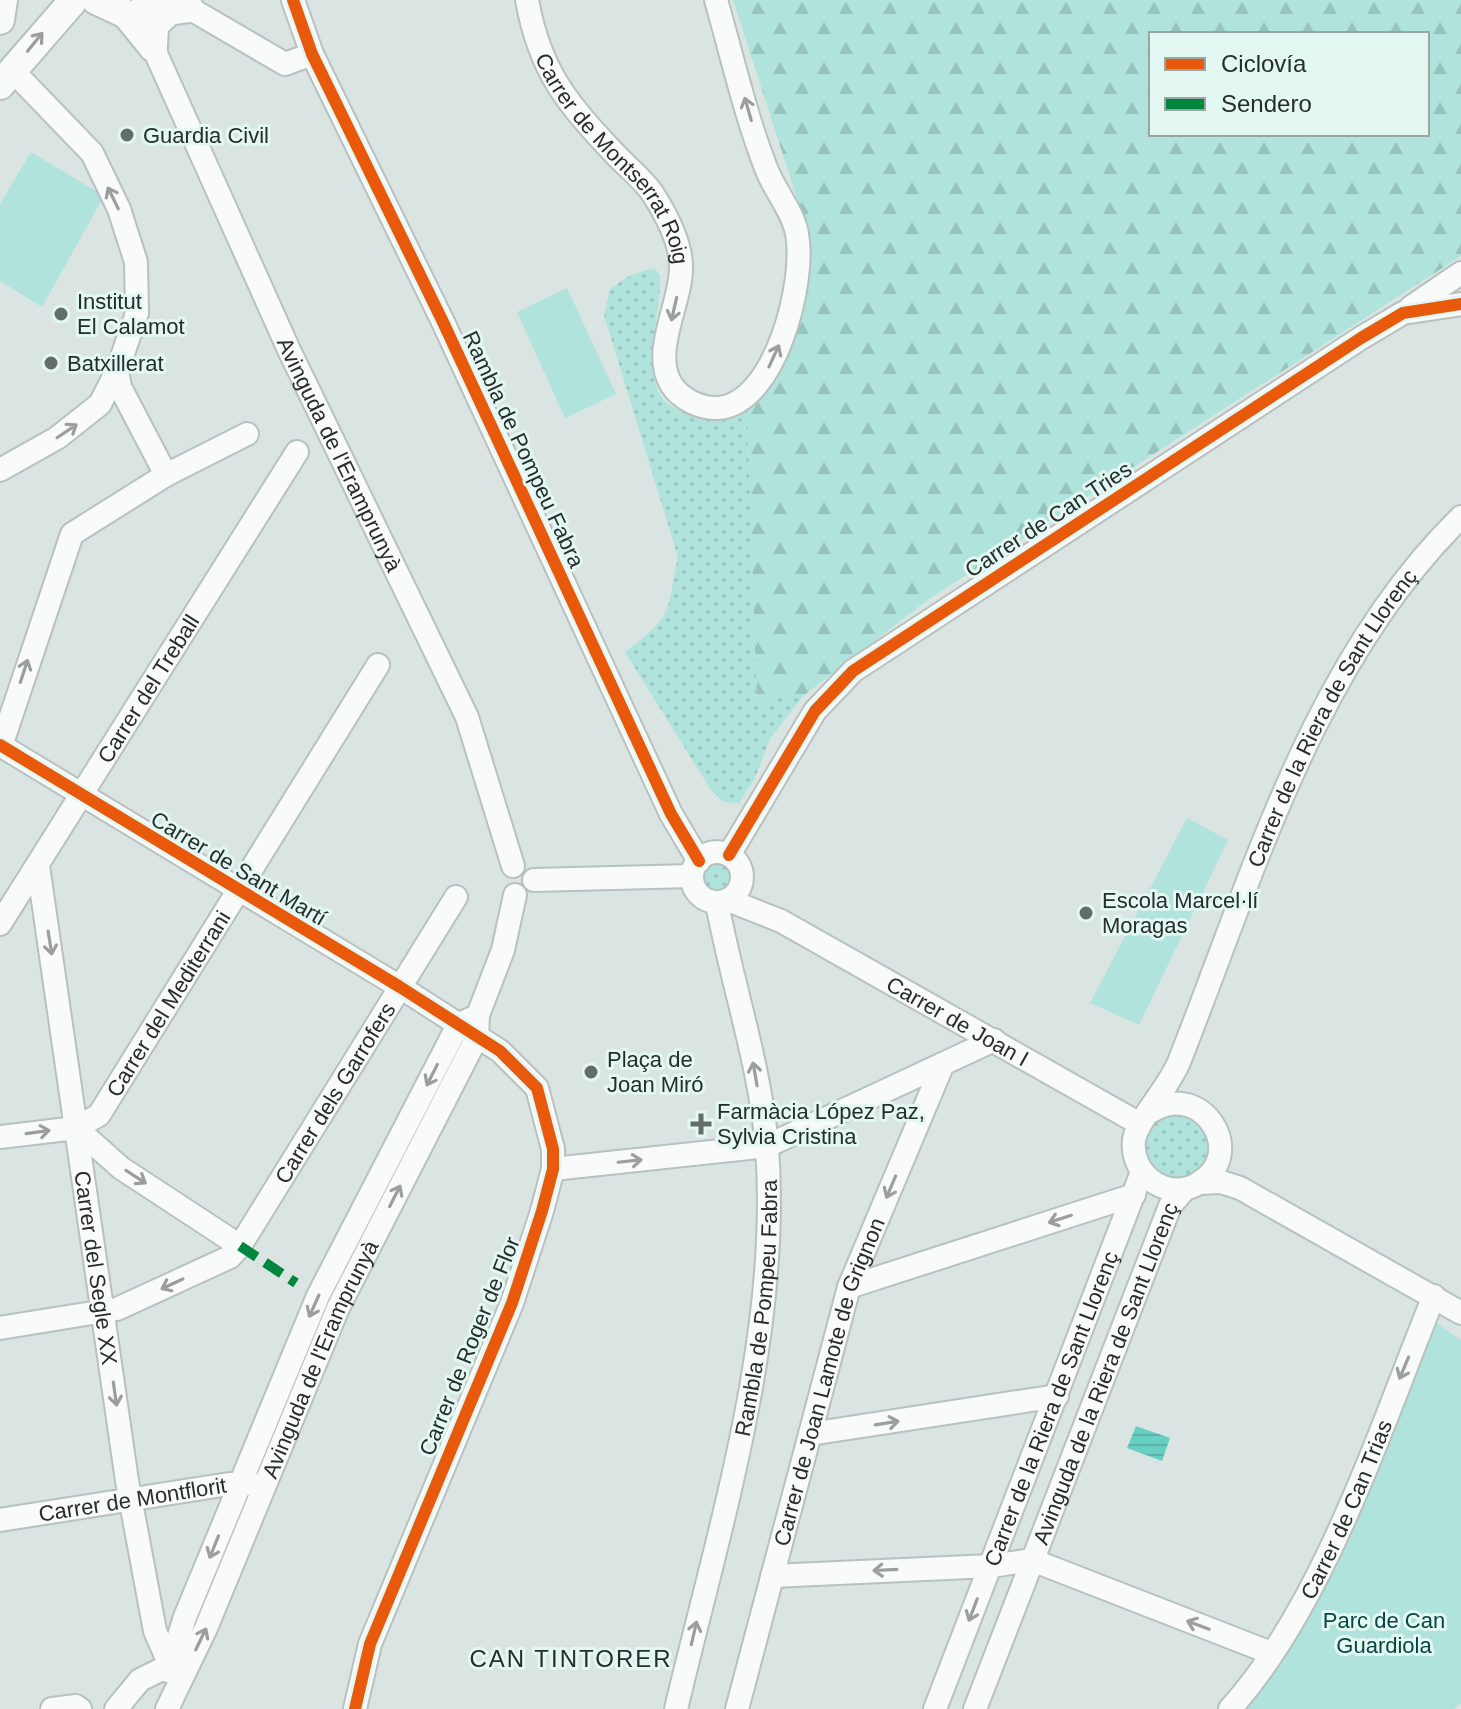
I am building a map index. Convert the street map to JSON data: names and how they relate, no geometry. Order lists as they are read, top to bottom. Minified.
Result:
{"streets":{"street":["Carrer de Montserrat Roig","Rambla de Pompeu Fabra","Avinguda de l'Eramprunyà","Carrer de Can Tries","Carrer del Treball","Carrer de la Riera de Sant Llorenç","Carrer de Sant Martí","Carrer del Mediterrani","Carrer de Joan I","Carrer dels Garrofers","Carrer del Segle XX","Carrer de Roger de Flor","Avinguda de la Riera de Sant Llorenç","Carrer de Joan Lamote de Grignon","Carrer de Montflorit","Carrer de Can Trias"]},"crossings":[["Rambla de Pompeu Fabra","Carrer de Can Tries"],["Rambla de Pompeu Fabra","Carrer de Joan I"],["Avinguda de l'Eramprunyà","Carrer de Sant Martí"],["Avinguda de l'Eramprunyà","Carrer del Segle XX"],["Avinguda de l'Eramprunyà","Carrer de Roger de Flor"],["Avinguda de l'Eramprunyà","Carrer de Montflorit"],["Carrer de Can Tries","Carrer de Joan I"],["Carrer del Treball","Carrer de Sant Martí"],["Carrer del Treball","Carrer del Segle XX"],["Carrer de la Riera de Sant Llorenç","Carrer de Joan I"],["Carrer de la Riera de Sant Llorenç","Avinguda de la Riera de Sant Llorenç"],["Carrer de Sant Martí","Carrer del Mediterrani"],["Carrer de Sant Martí","Carrer dels Garrofers"],["Carrer de Sant Martí","Carrer de Roger de Flor"],["Carrer del Mediterrani","Carrer del Segle XX"],["Carrer de Joan I","Avinguda de la Riera de Sant Llorenç"],["Carrer del Segle XX","Carrer de Montflorit"],["Avinguda de la Riera de Sant Llorenç","Carrer de Joan Lamote de Grignon"]],"one_way":["Rambla de Pompeu Fabra","Carrer del Segle XX","Carrer de Joan Lamote de Grignon","Carrer de Can Trias"],"districts":["CAN TINTORER"],"parks":["Parc de Can Guardiola"],"places":{"other":["Guardia Civil","Institut El Calamot","Batxillerat","Escola Marcel·lí Moragas","Plaça de Joan Miró"],"health":["Farmàcia López Paz, Sylvia Cristina"]},"legend":["Ciclovía","Sendero"]}
